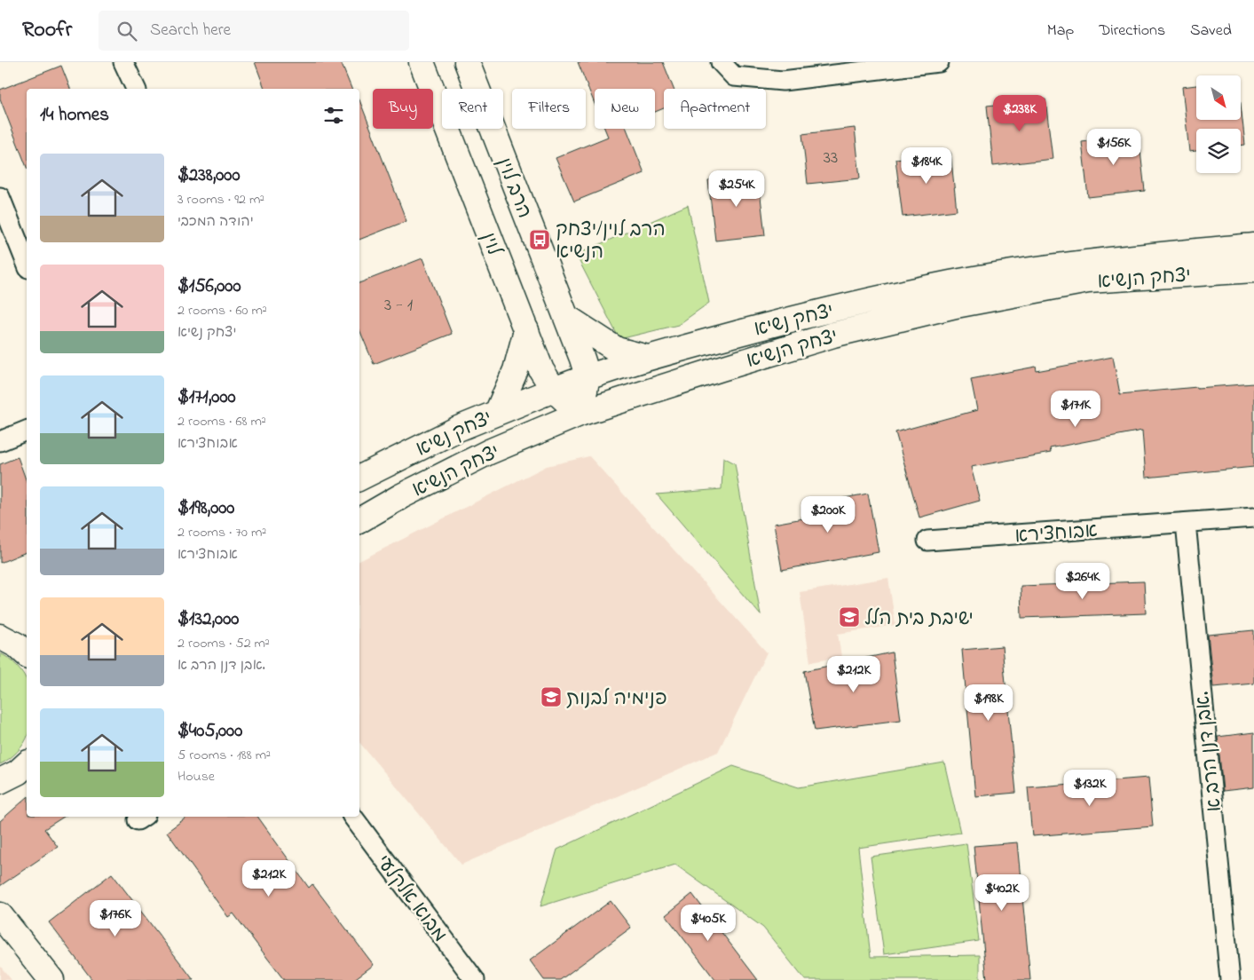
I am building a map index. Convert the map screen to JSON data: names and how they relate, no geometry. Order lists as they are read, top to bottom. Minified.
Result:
{"streets":{"main road":["הרב לוין","לוין","יצחק הנשיא","יצחק נשיא"],"street":["אבוחצירא","אבן דנן הרב א.","מבוא אלקלעי"]},"crossings":[["הרב לוין","יצחק נשיא"],["לוין","יצחק הנשיא"],["לוין","יצחק נשיא"],["אבוחצירא","אבן דנן הרב א."]],"places":{"bus stop":["הרב לוין/יצחק הנשיא"],"school or university":["ישיבת בית הלל","פנימיה לבנות"]},"house_numbers":["33","3 - 1"],"north":"bottom right","page":{"header":"Roofr","search":"Search here","nav":["Map","Directions","Saved"],"chip":["Buy","Rent","Filters","New","Apartment"],"heading":"14 homes","price":["$238K","$156K","$184K","$254K","$171K","$200K","$264K","$212K","$198K","$132K","$212K","$402K","$176K","$405K"],"list":[{"name":"$238,000","note":"3 rooms · 92 m² · יהודה המכבי"},{"name":"$156,000","note":"2 rooms · 60 m² · יצחק נשיא"},{"name":"$171,000","note":"2 rooms · 68 m² · אבוחצירא"},{"name":"$198,000","note":"2 rooms · 70 m² · אבוחצירא"},{"name":"$132,000","note":"2 rooms · 52 m² · אבן דנן הרב א."},{"name":"$405,000","note":"5 rooms · 188 m² · House"}]}}
